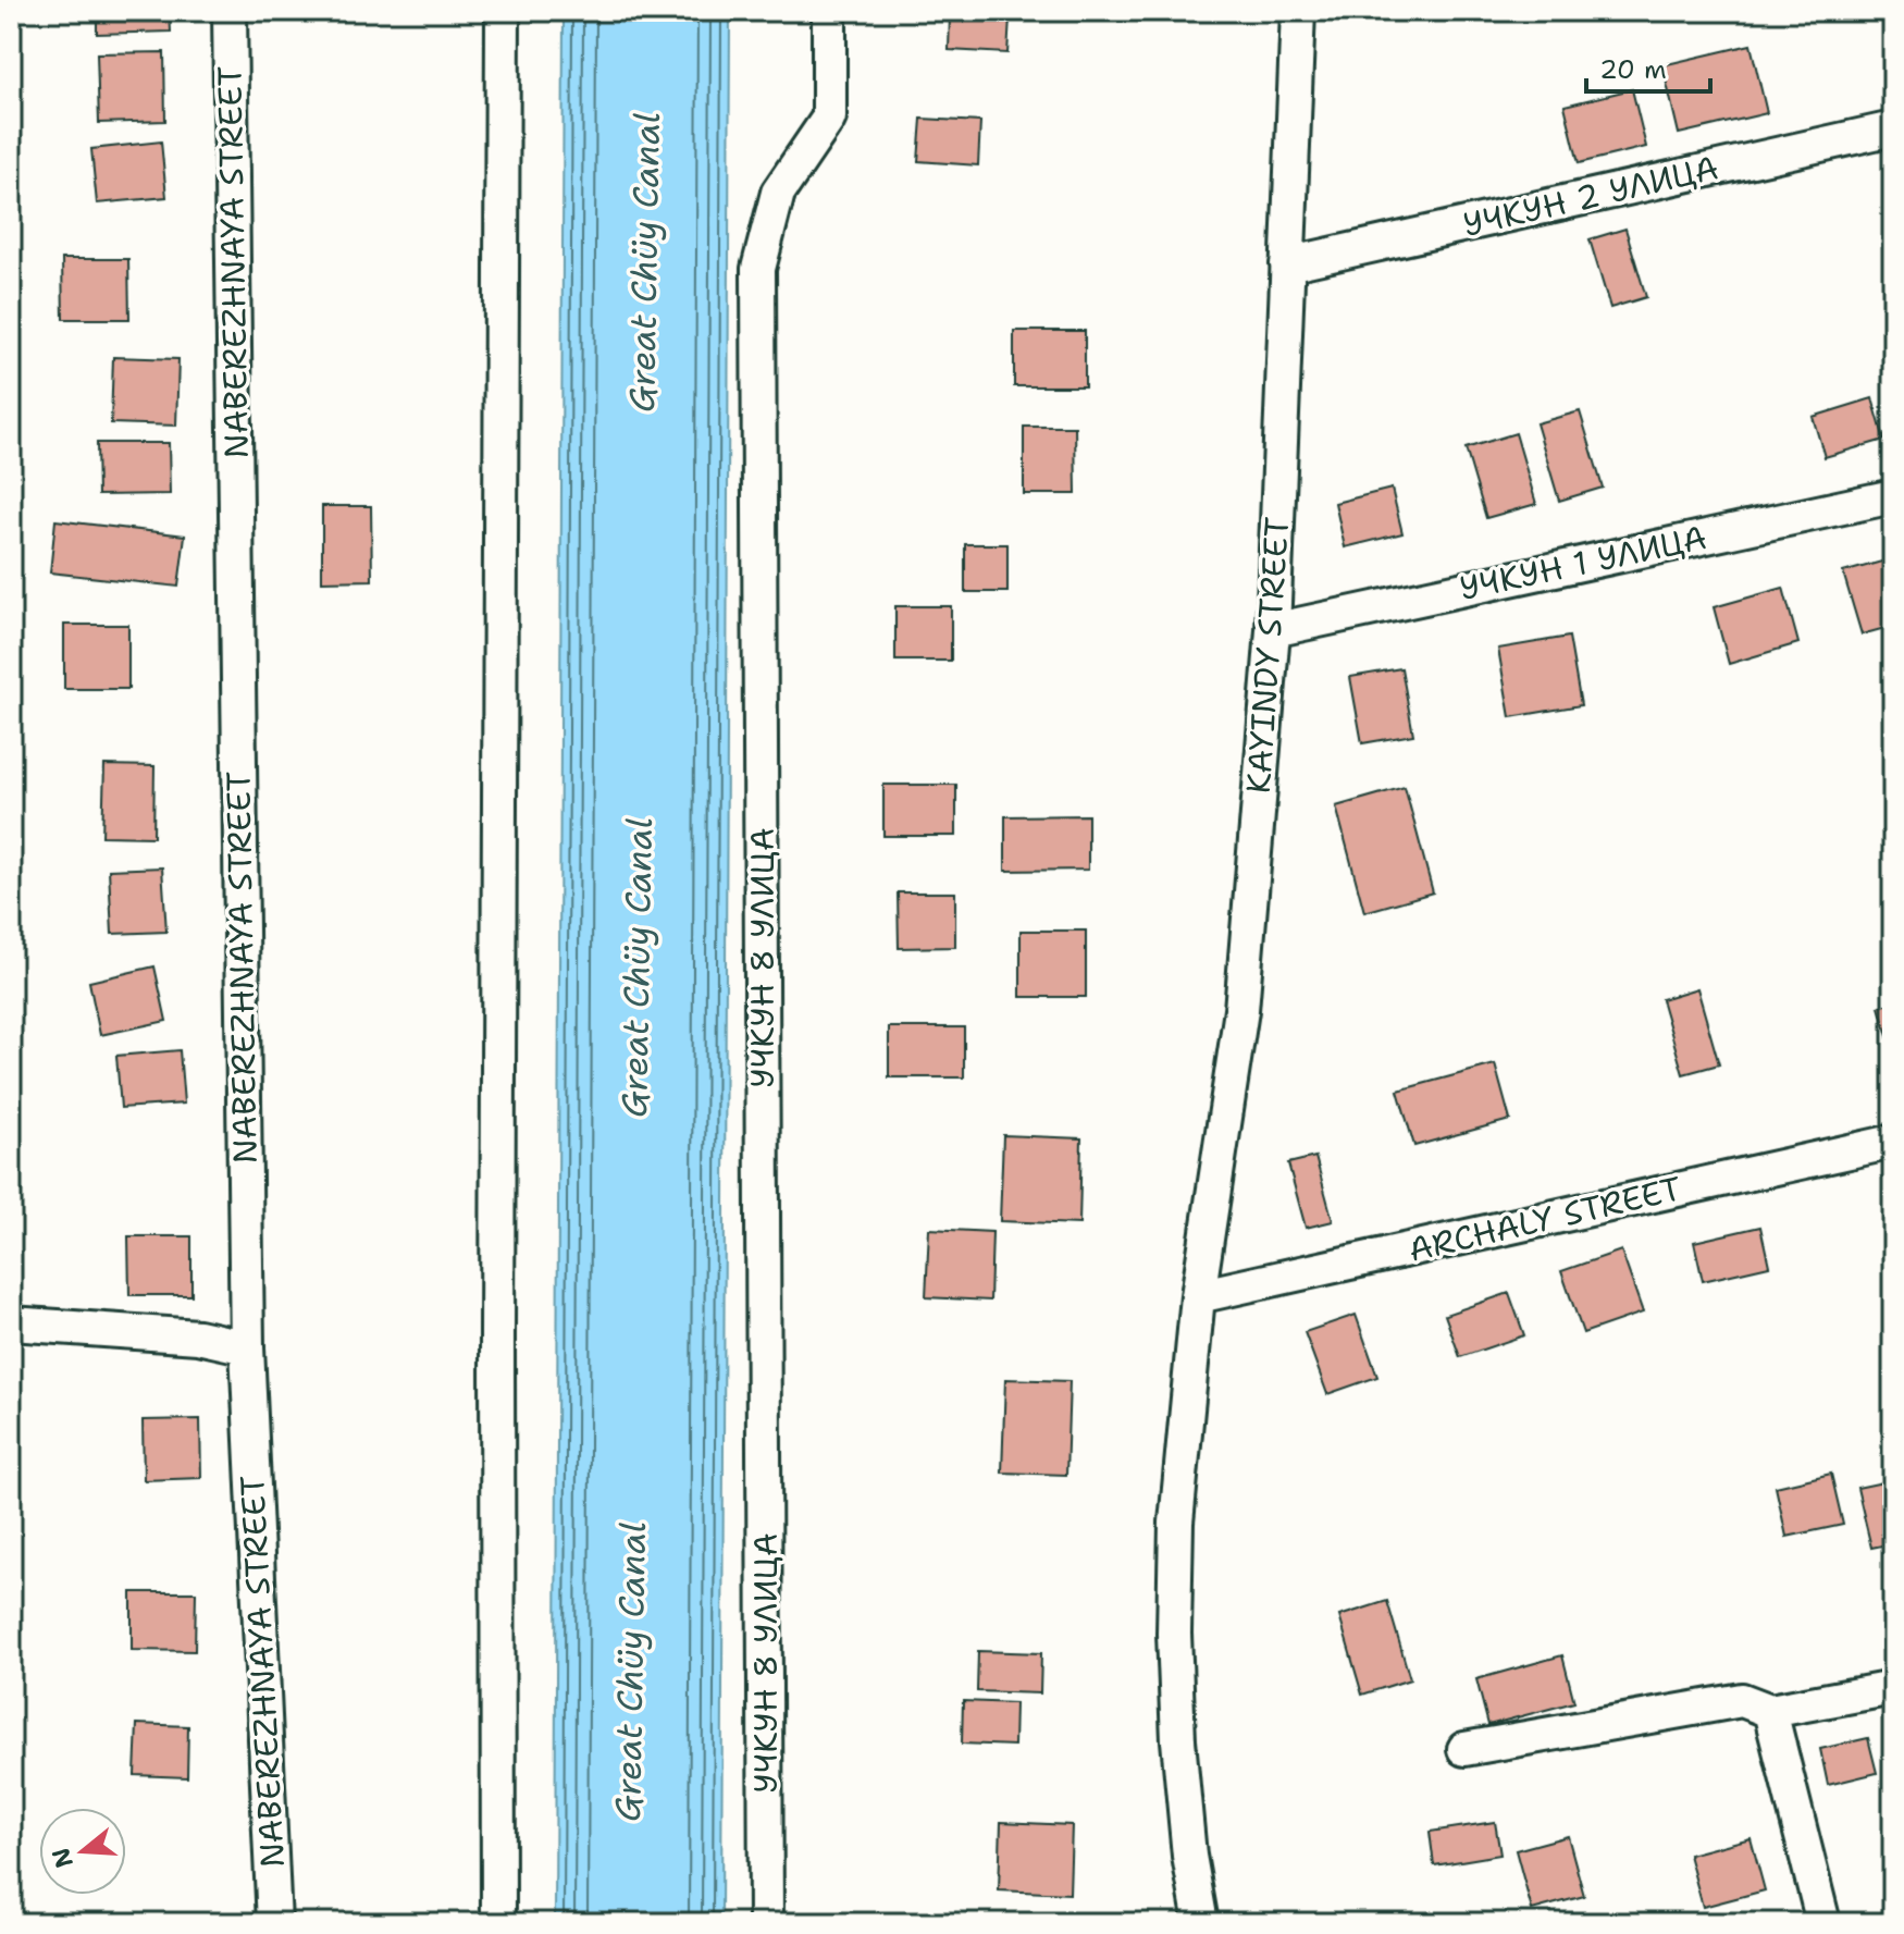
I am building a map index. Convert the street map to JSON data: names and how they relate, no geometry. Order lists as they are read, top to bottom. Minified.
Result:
{"streets":{"street":["УЧКУН 2 УЛИЦА","NABEREZHNAYA STREET","УЧКУН 1 УЛИЦА","KAYINDY STREET","УЧКУН 8 УЛИЦА","ARCHALY STREET"]},"crossings":[["УЧКУН 2 УЛИЦА","KAYINDY STREET"],["УЧКУН 1 УЛИЦА","KAYINDY STREET"],["KAYINDY STREET","ARCHALY STREET"]],"water":["Great Chüy Canal"],"scale_bar":"20 m","north":"left"}
